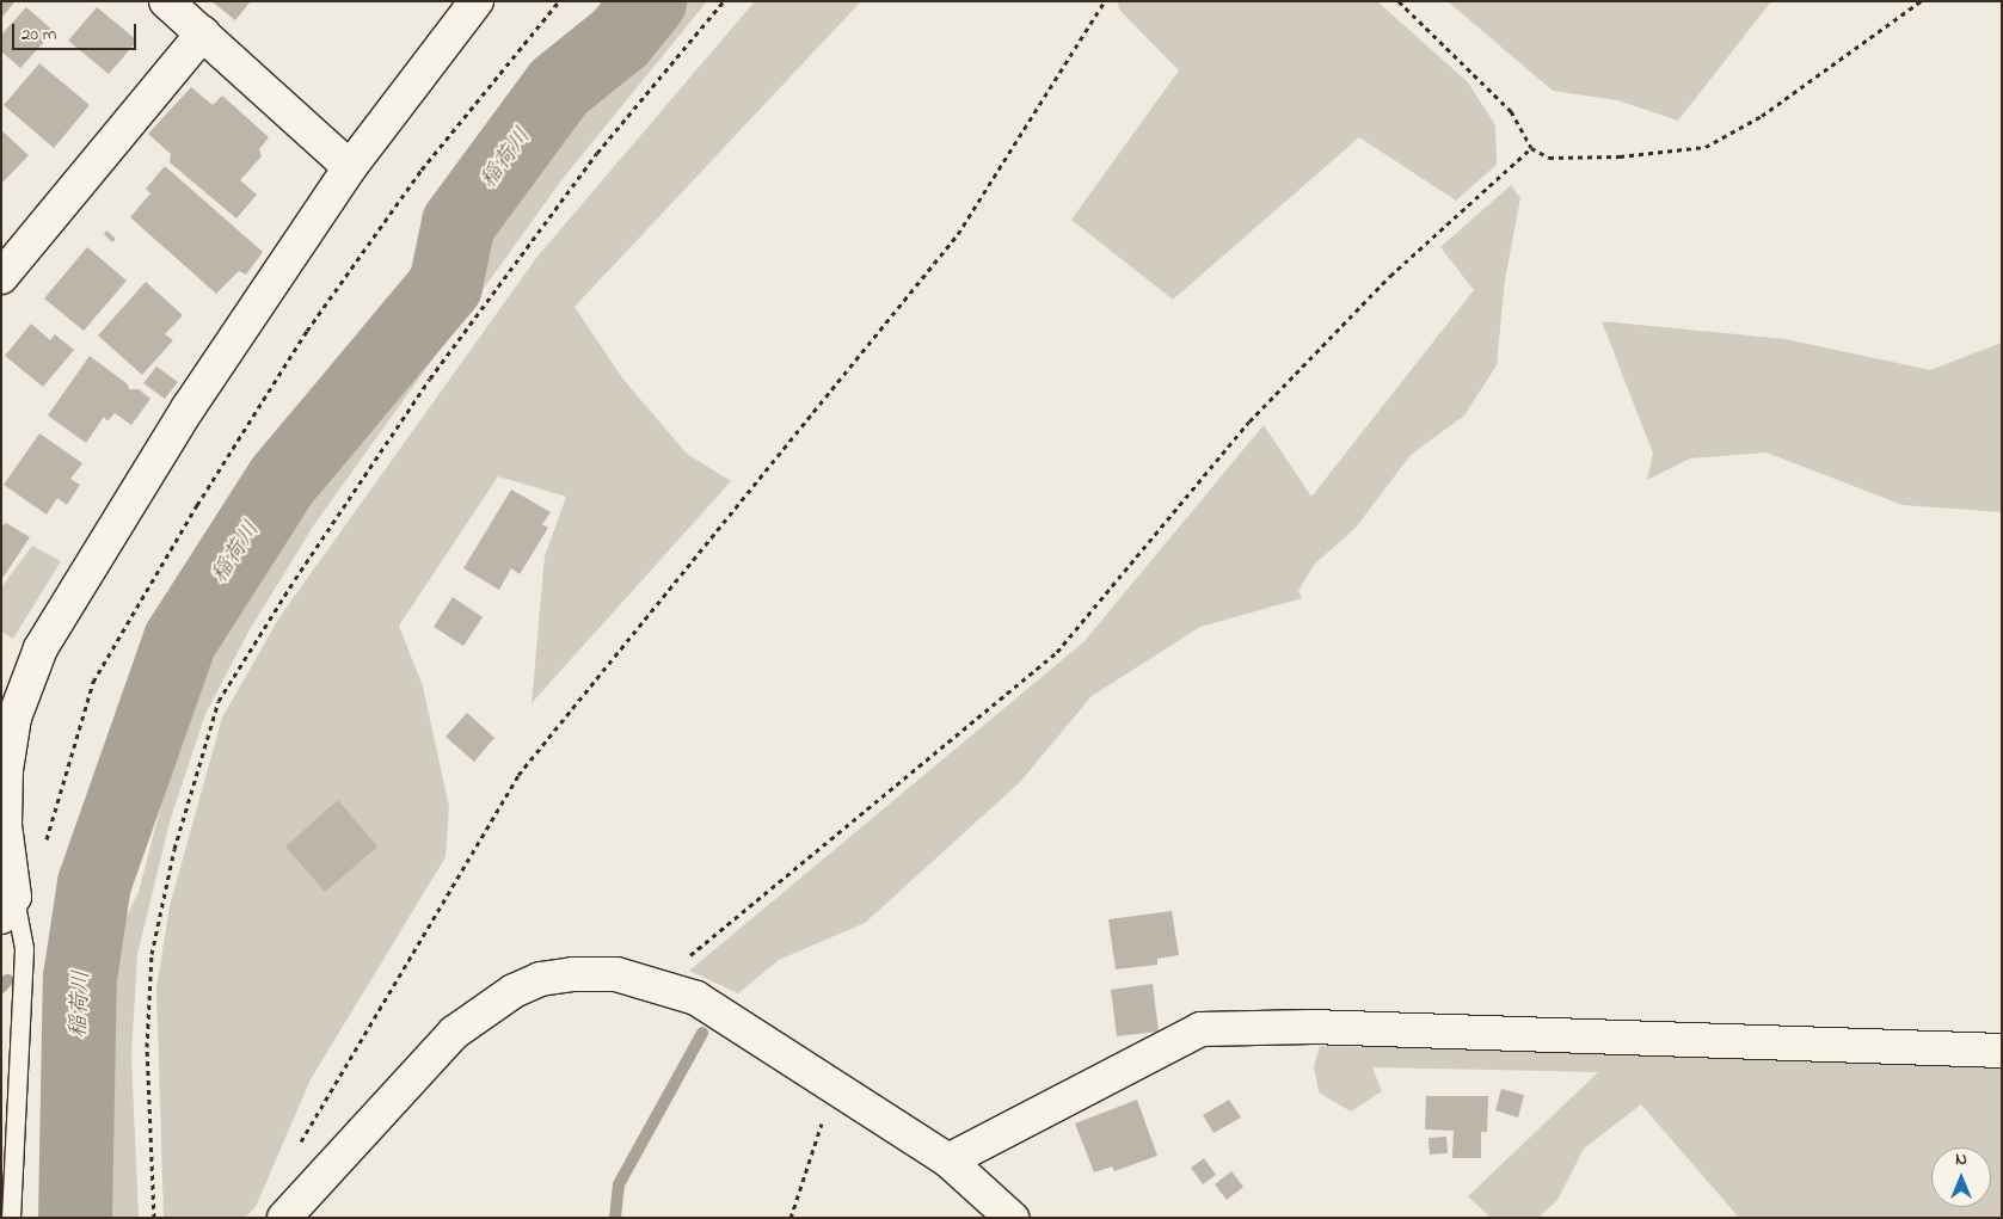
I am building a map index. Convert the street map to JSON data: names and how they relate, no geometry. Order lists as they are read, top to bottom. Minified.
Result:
{"water":["稲荷川"],"scale_bar":"20 m","north":"top"}
